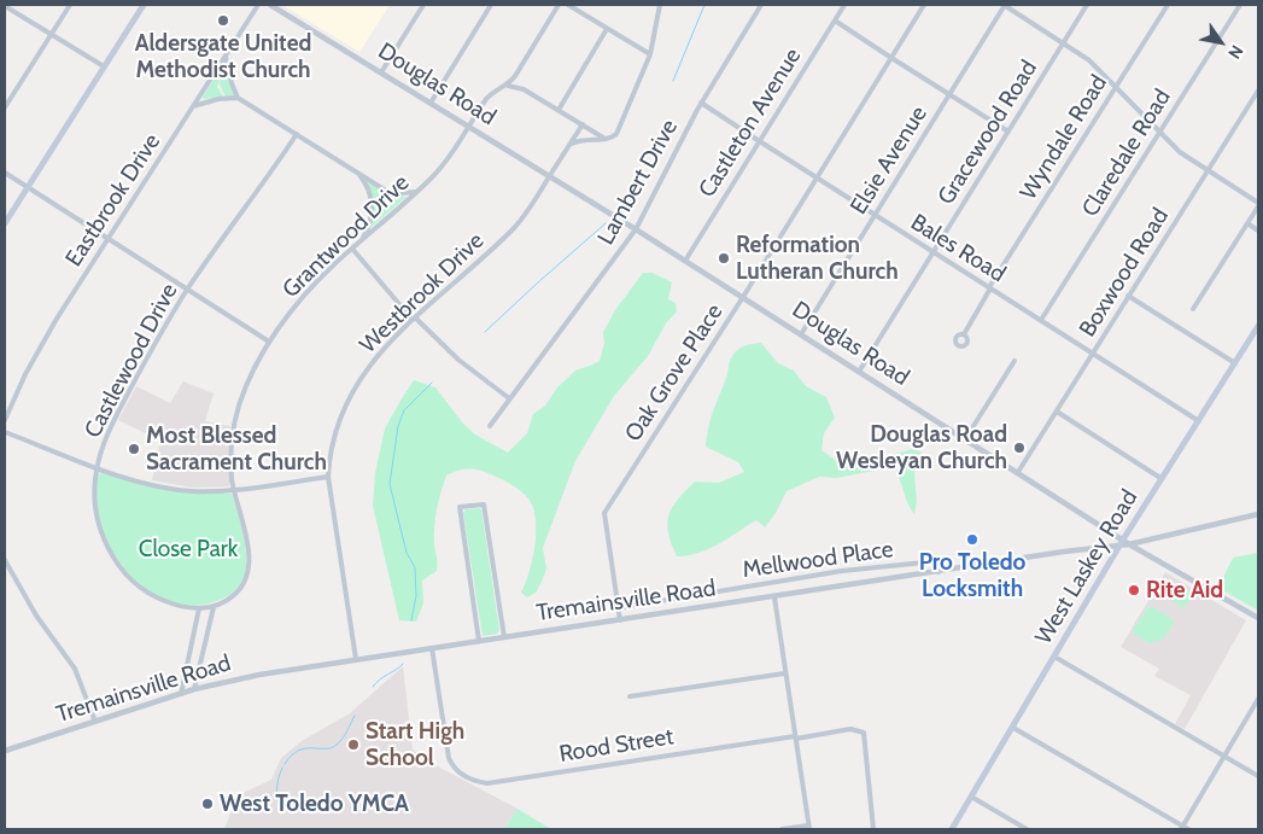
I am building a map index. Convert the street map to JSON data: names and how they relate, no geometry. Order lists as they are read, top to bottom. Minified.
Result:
{"streets":{"main road":["West Laskey Road"],"street":["Douglas Road","Castleton Avenue","Gracewood Road","Wyndale Road","Claredale Road","Elsie Avenue","Lambert Drive","Eastbrook Drive","Grantwood Drive","Bales Road","Boxwood Road","Westbrook Drive","Castlewood Drive","Oak Grove Place","Mellwood Place","Tremainsville Road","Rood Street"]},"crossings":[["Douglas Road","Castleton Avenue"],["Douglas Road","Gracewood Road"],["Douglas Road","Elsie Avenue"],["Douglas Road","Lambert Drive"],["Douglas Road","Grantwood Drive"],["Douglas Road","Boxwood Road"],["Douglas Road","Westbrook Drive"],["Douglas Road","Oak Grove Place"],["Douglas Road","West Laskey Road"],["Douglas Road","Tremainsville Road"],["Castleton Avenue","Bales Road"],["Gracewood Road","Bales Road"],["Wyndale Road","Bales Road"],["Claredale Road","Bales Road"],["Elsie Avenue","Bales Road"],["Lambert Drive","Bales Road"],["Grantwood Drive","Castlewood Drive"],["Bales Road","Boxwood Road"],["Bales Road","Oak Grove Place"],["Bales Road","West Laskey Road"],["Westbrook Drive","Tremainsville Road"],["Oak Grove Place","Tremainsville Road"],["Mellwood Place","Tremainsville Road"],["West Laskey Road","Tremainsville Road"],["Tremainsville Road","Rood Street"]],"parks":["Close Park"],"places":["Aldersgate United Methodist Church","Reformation Lutheran Church","Douglas Road Wesleyan Church","Most Blessed Sacrament Church","Pro Toledo Locksmith","Rite Aid","Start High School","West Toledo YMCA"],"north":"bottom right"}
